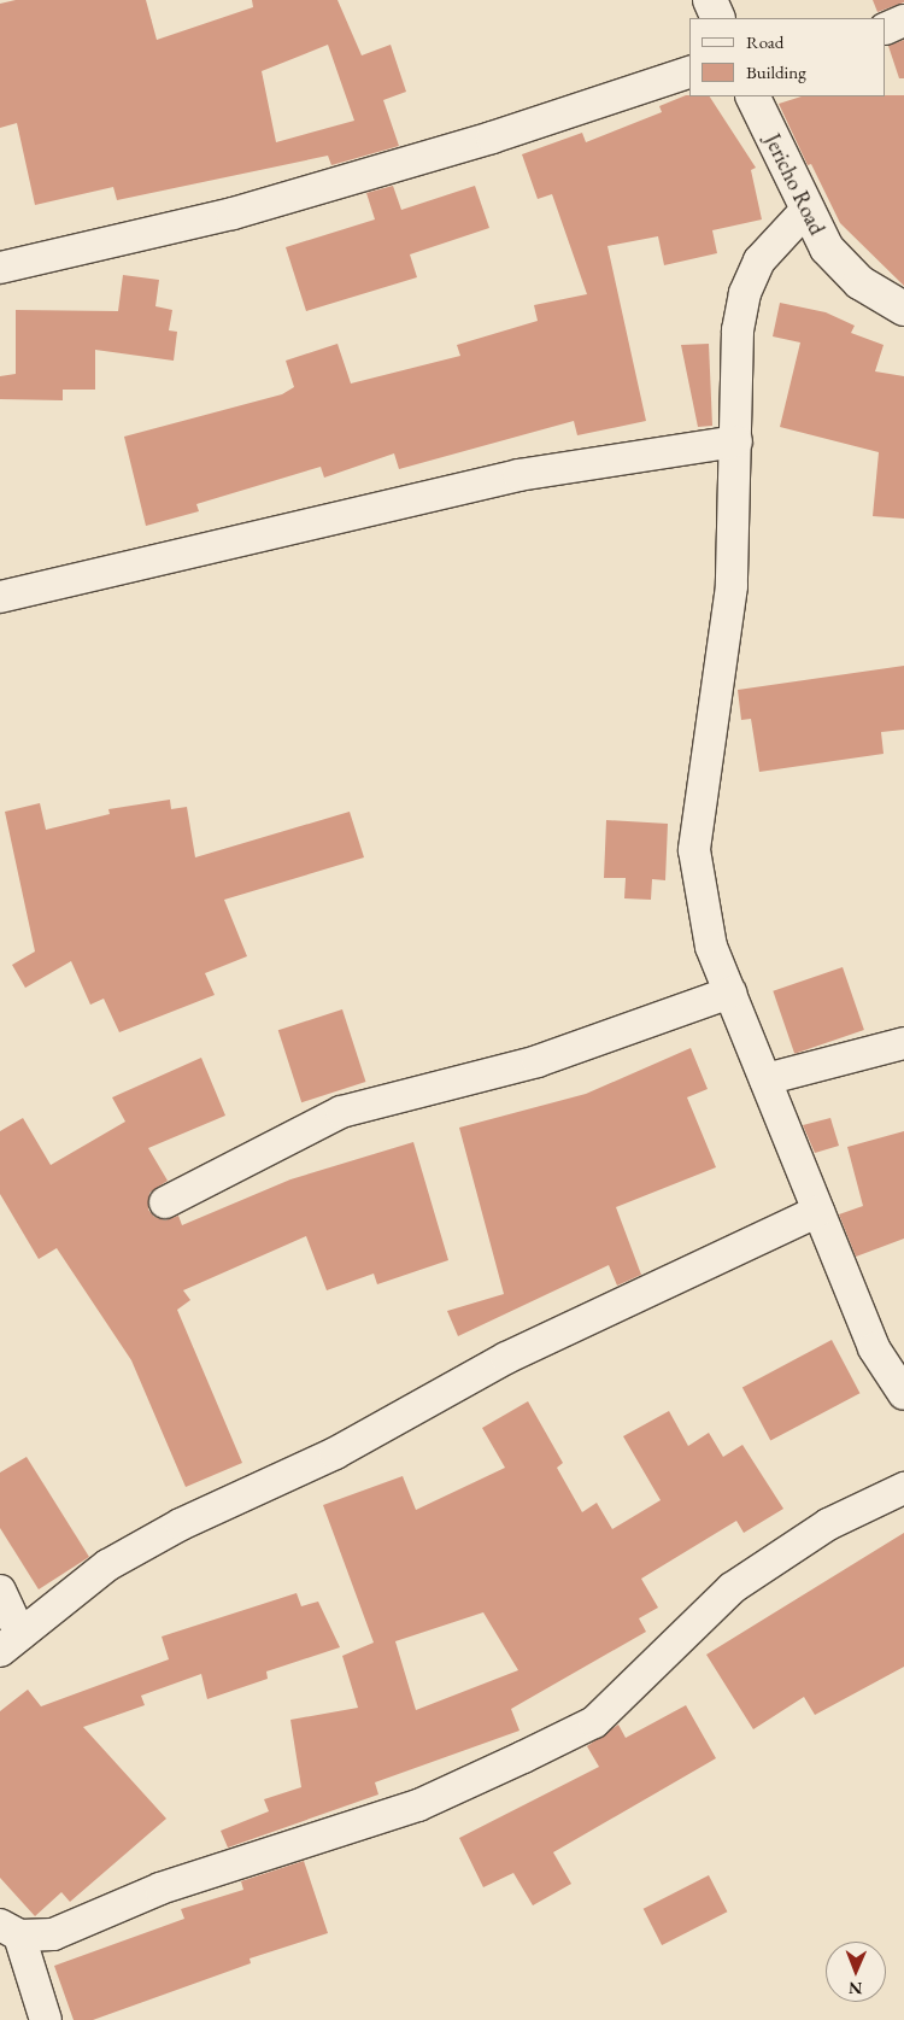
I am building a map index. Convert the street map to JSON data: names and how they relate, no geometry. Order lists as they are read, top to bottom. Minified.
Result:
{"streets":{"street":["Jericho Road"]},"legend":["Road","Building"],"north":"bottom"}
